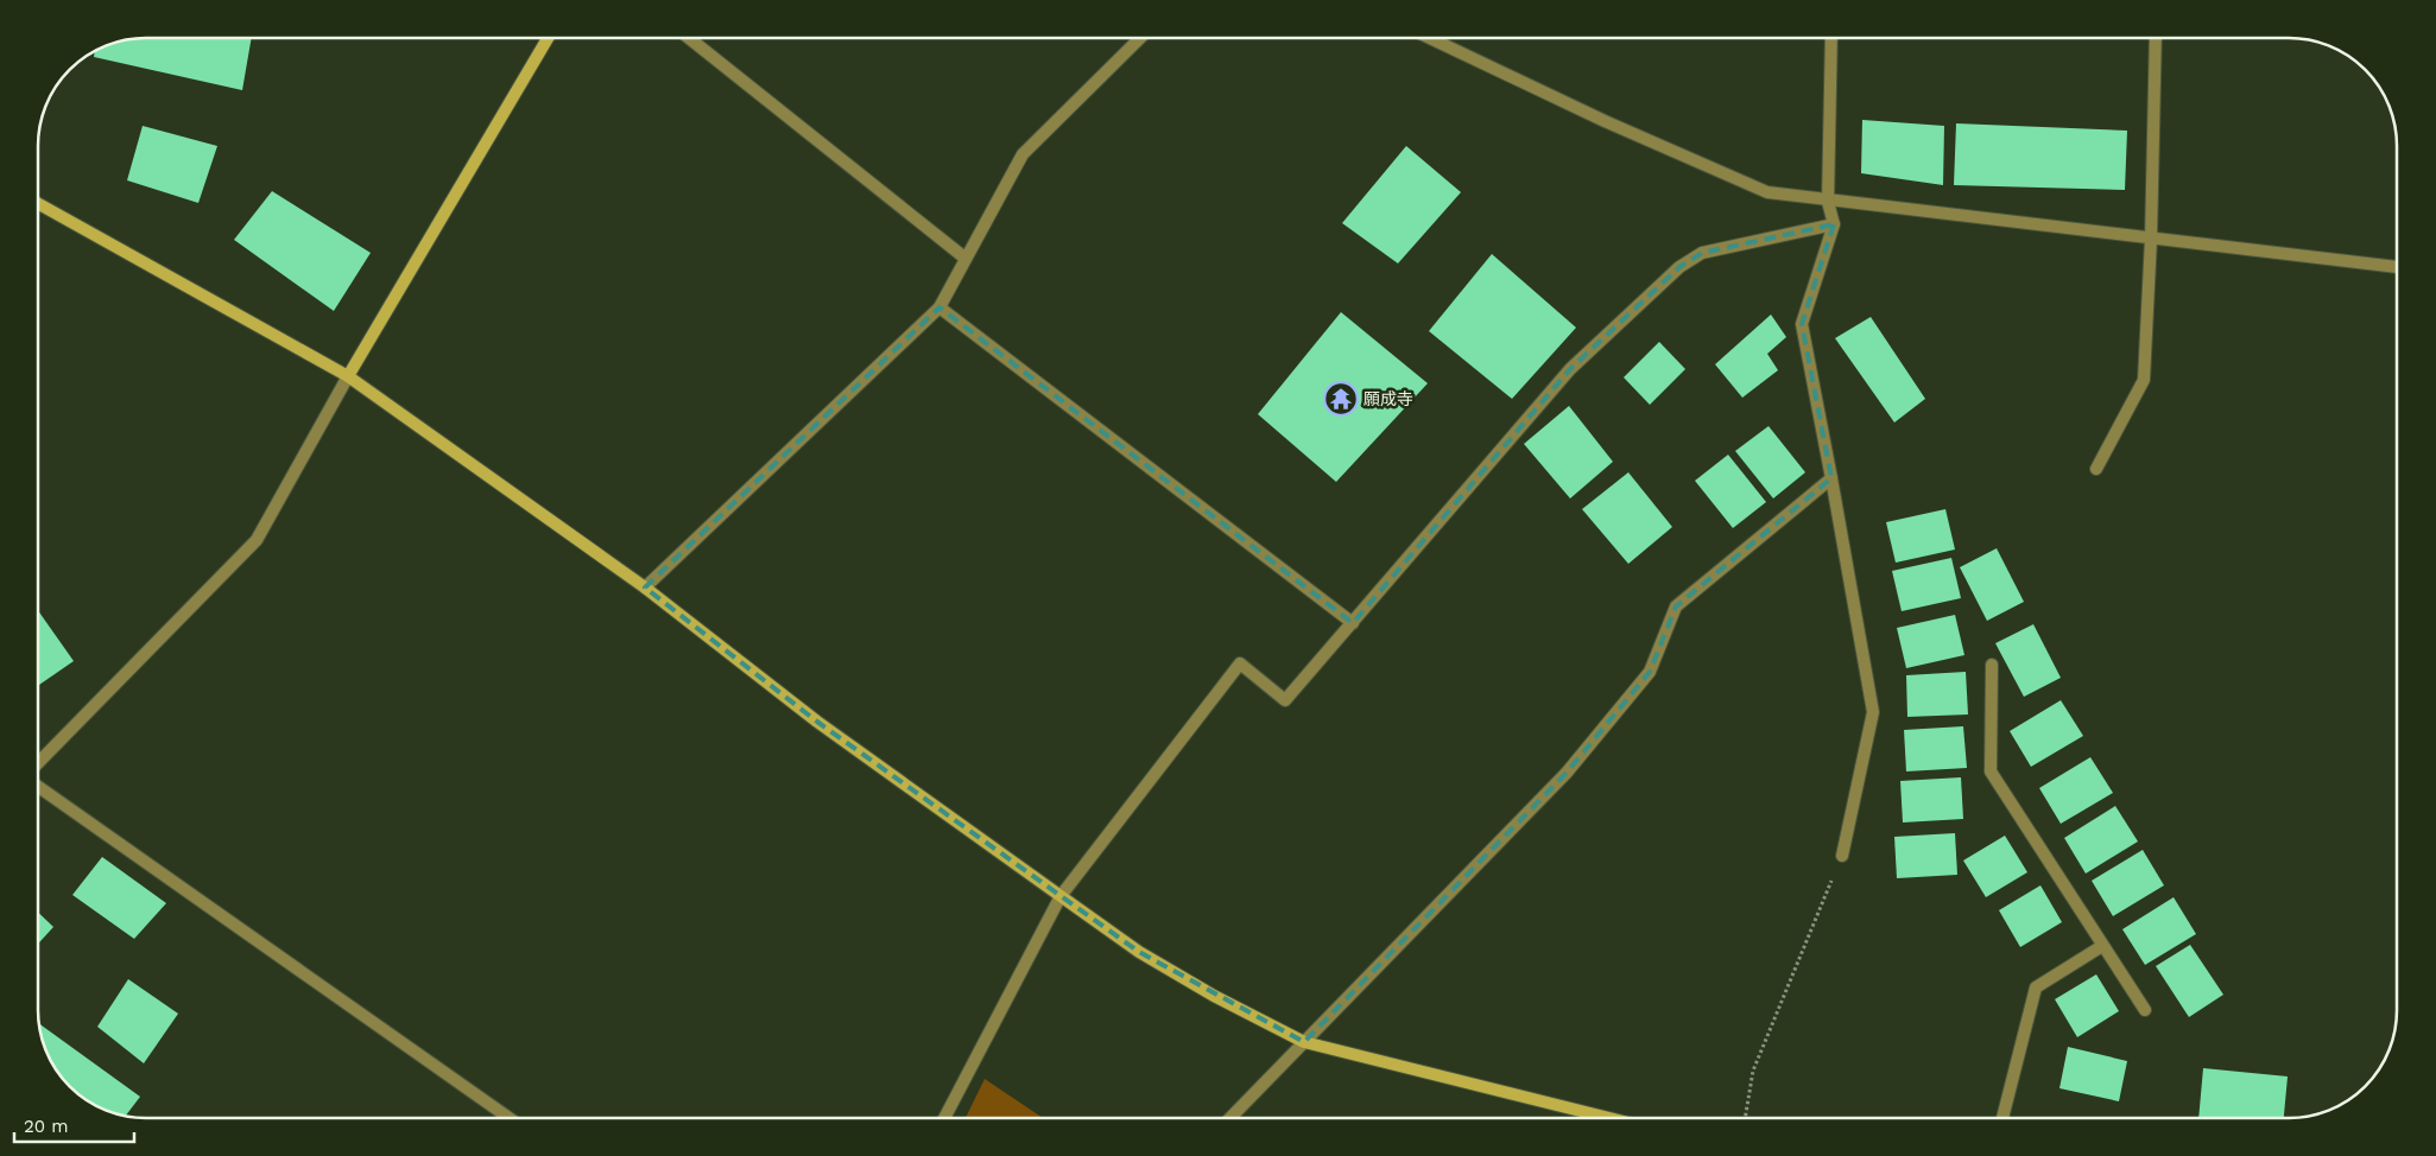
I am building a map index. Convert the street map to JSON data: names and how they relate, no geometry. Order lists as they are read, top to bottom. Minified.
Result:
{"places":{"temple":["願成寺"]},"scale_bar":"20 m"}
